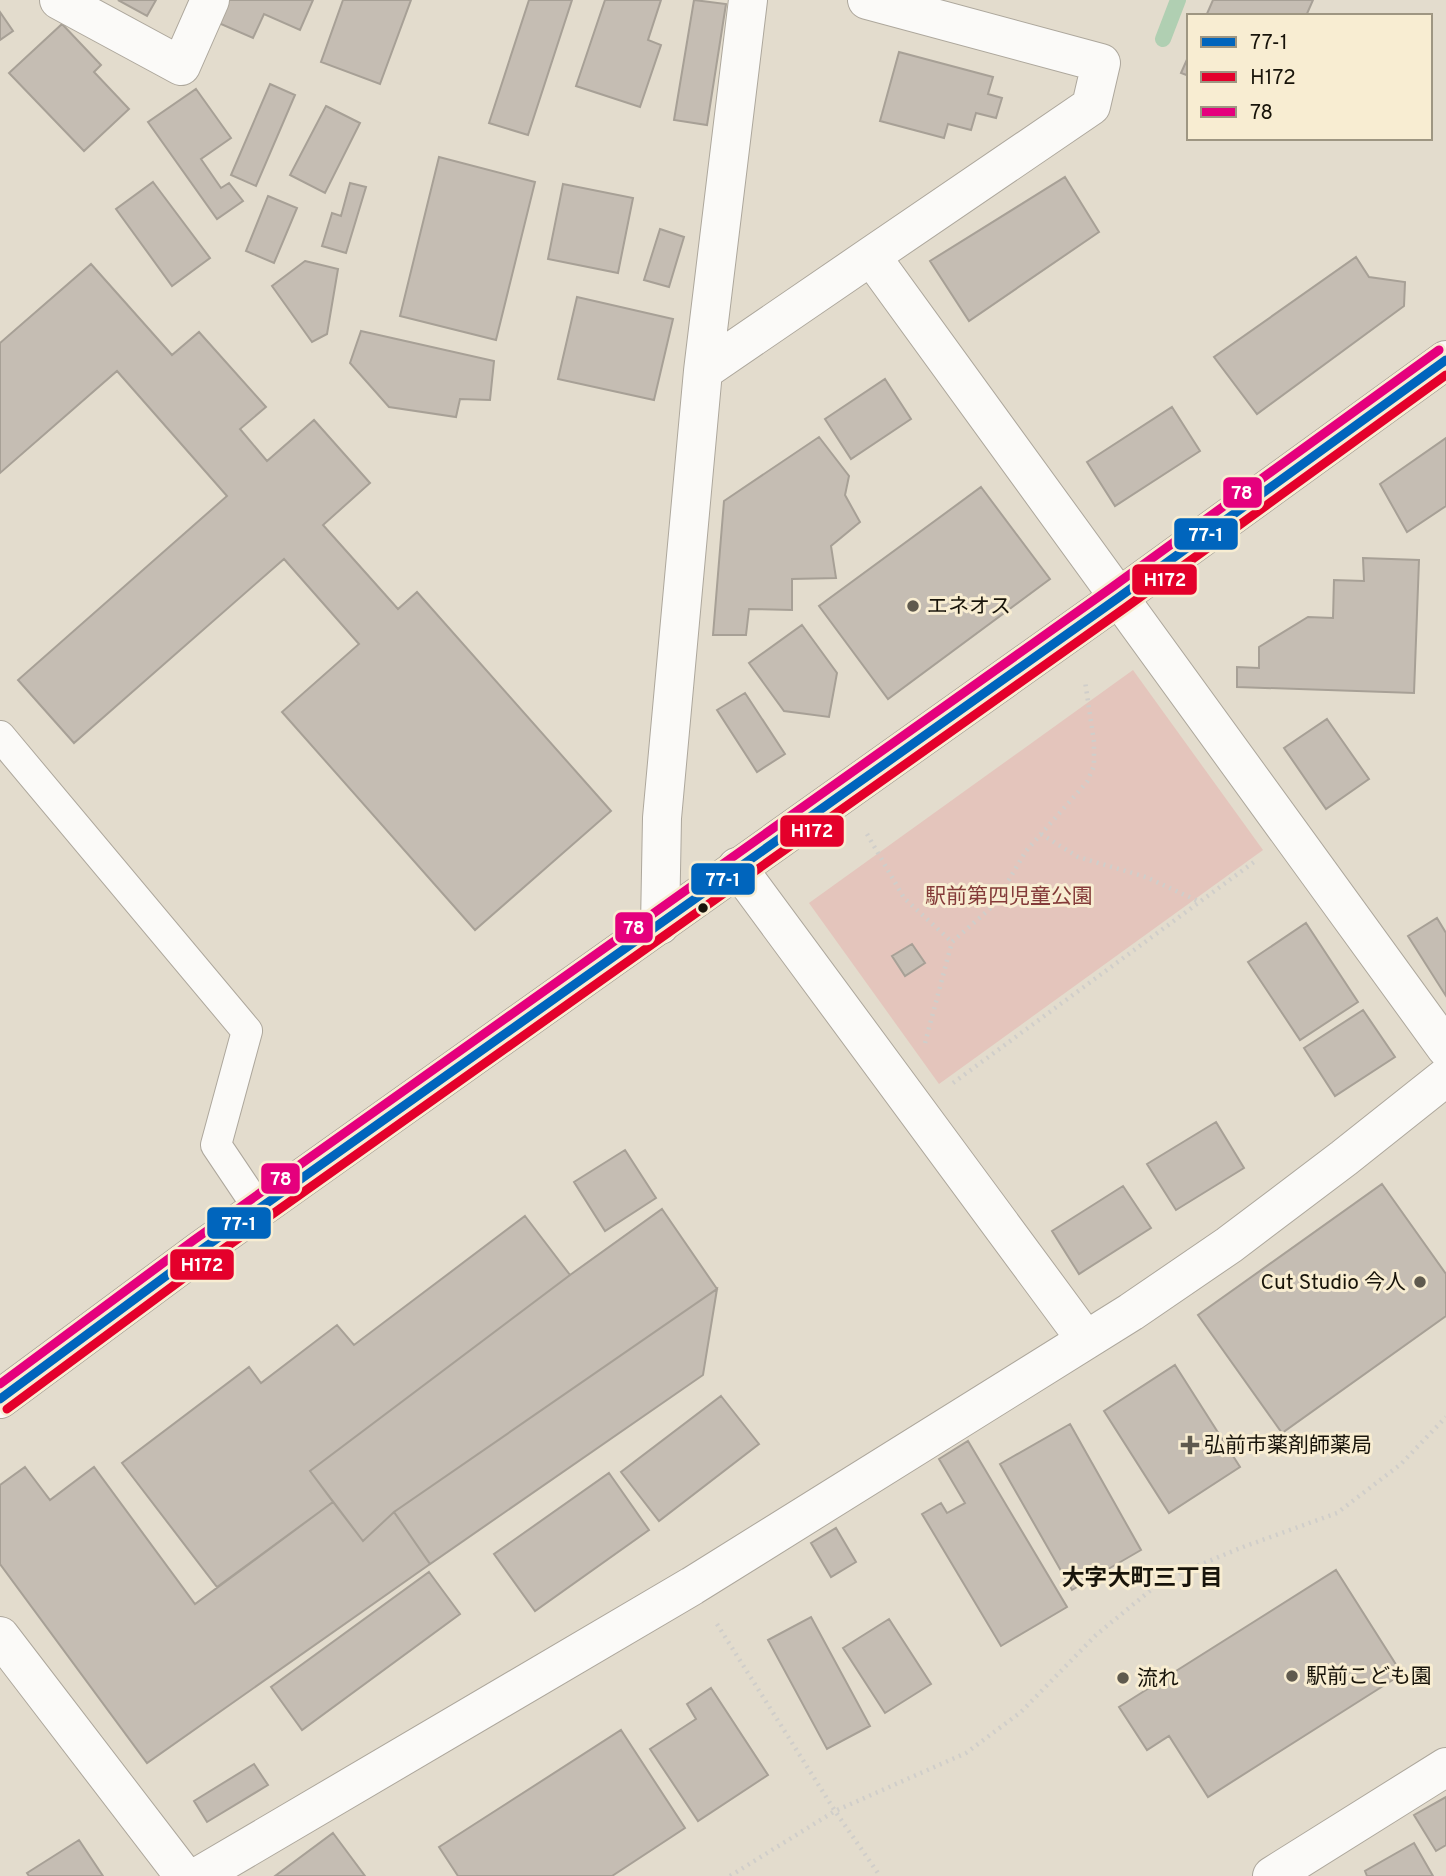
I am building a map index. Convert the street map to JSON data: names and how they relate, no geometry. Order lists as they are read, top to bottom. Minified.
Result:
{"districts":["大字大町三丁目"],"parks":["駅前第四児童公園"],"places":{"other":["エネオス","Cut Studio 今人","駅前こども園","流れ"],"health":["弘前市薬剤師薬局"]},"lines":["transit line 78","transit line 77-1","transit line H172"],"legend":["77-1","H172","78"]}
